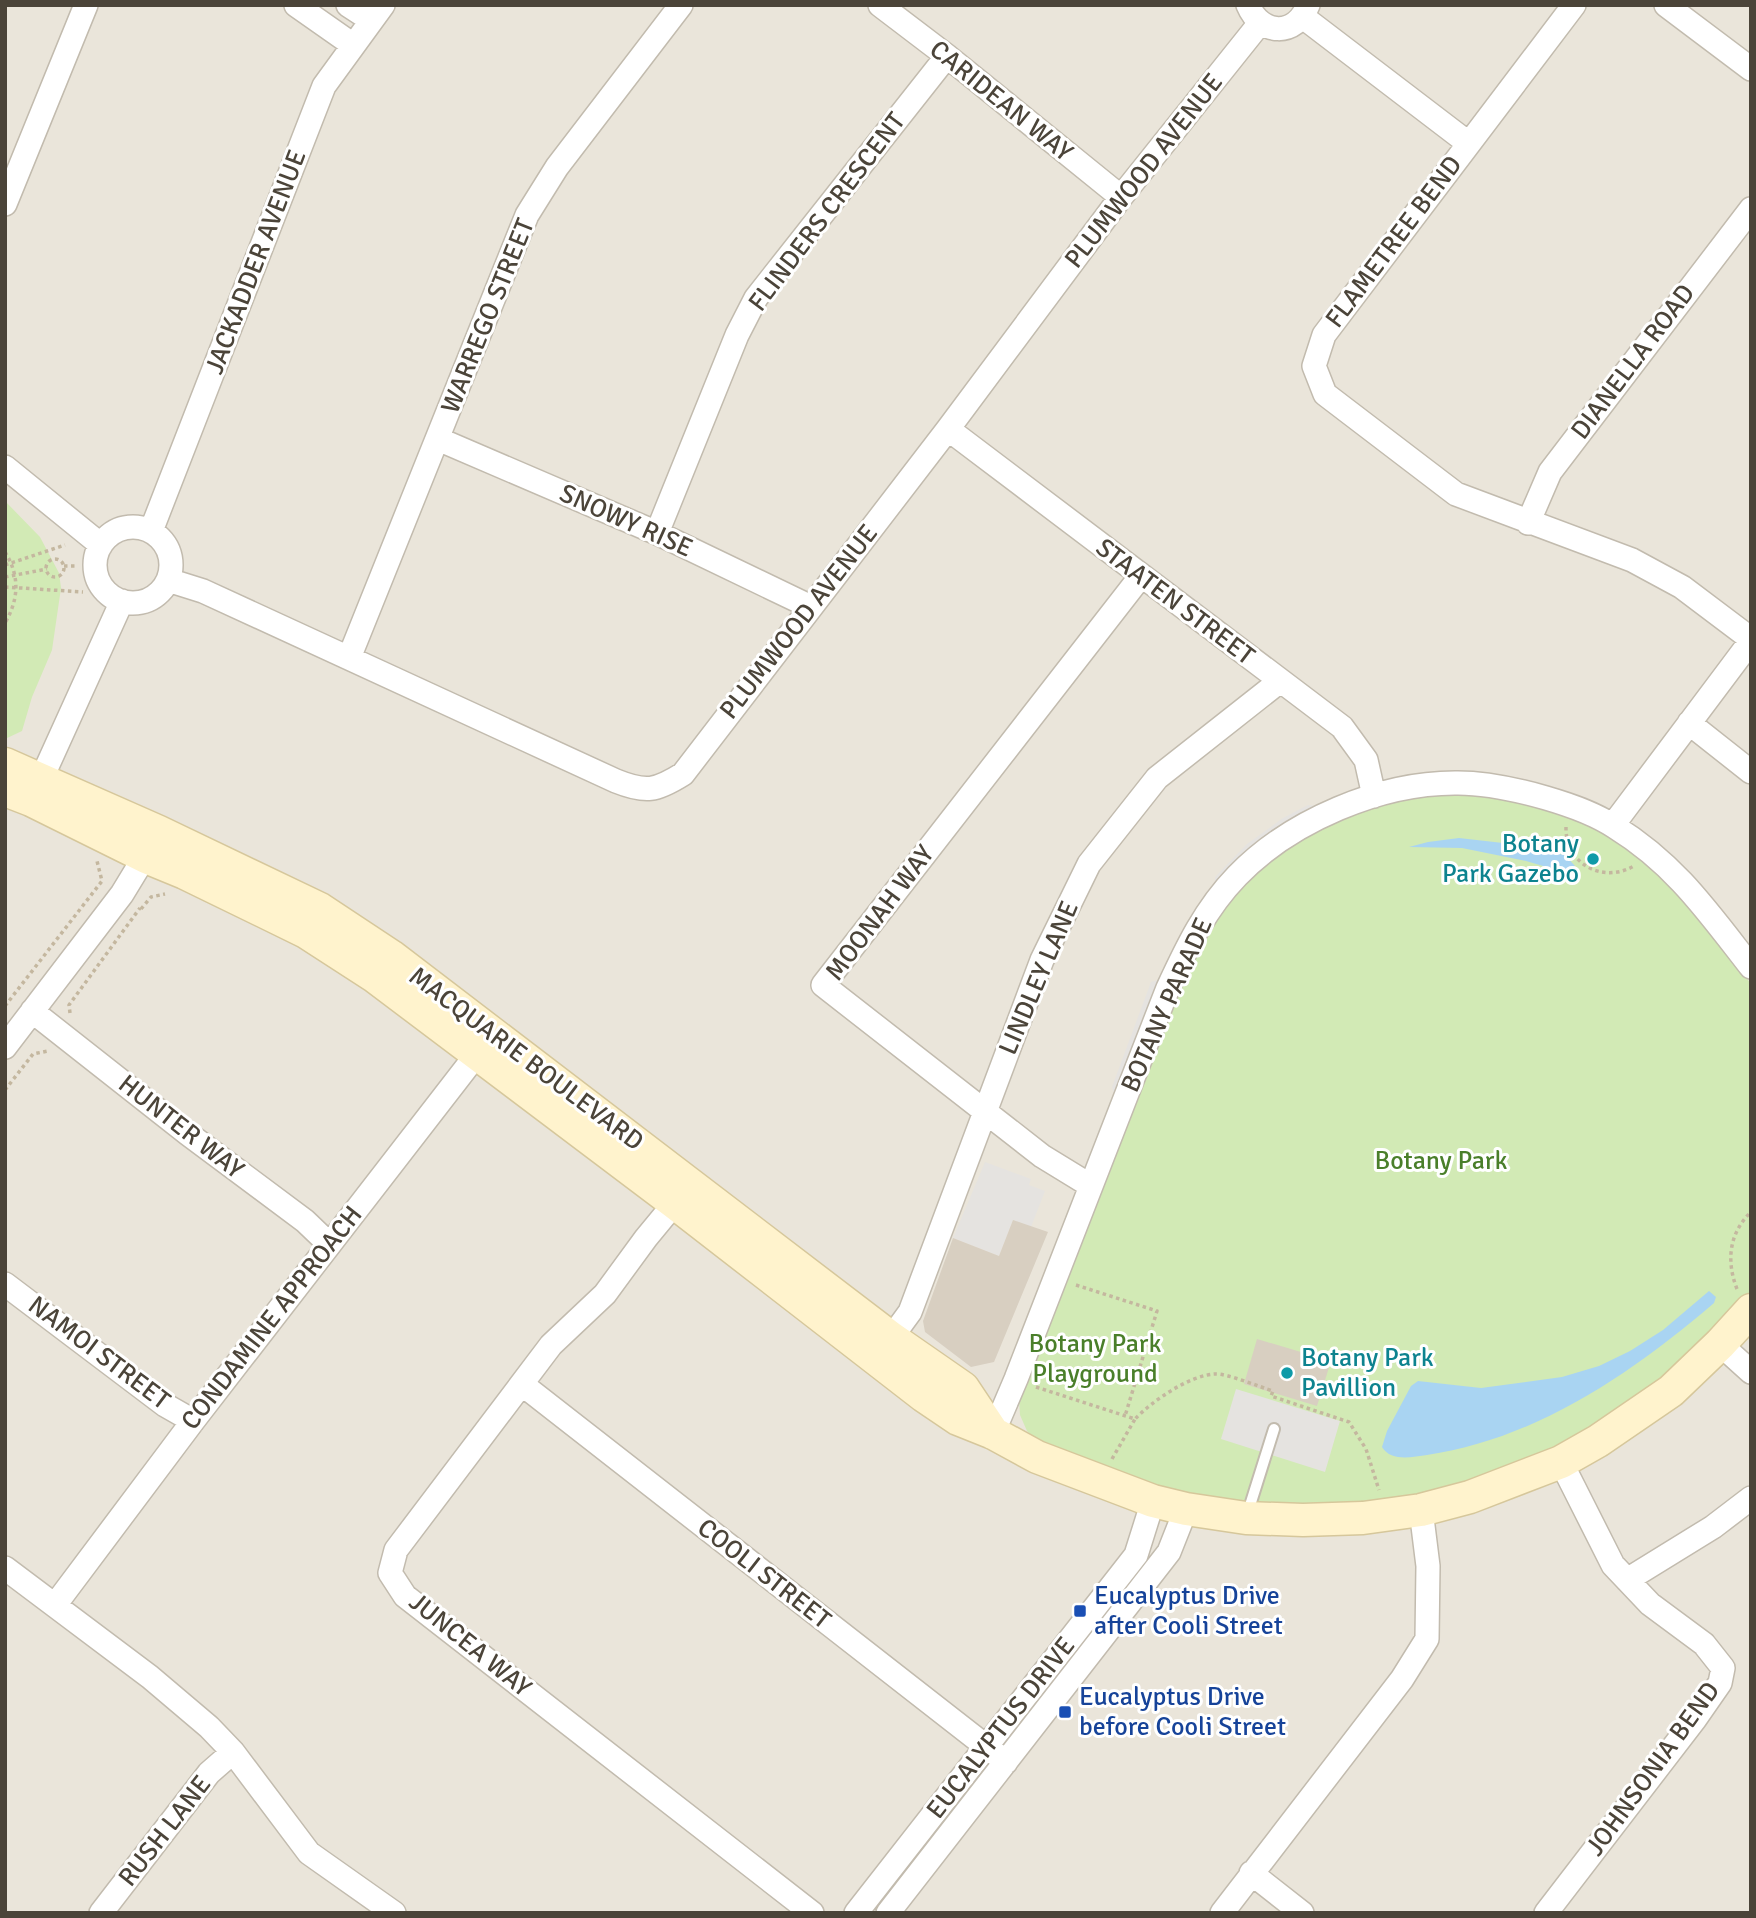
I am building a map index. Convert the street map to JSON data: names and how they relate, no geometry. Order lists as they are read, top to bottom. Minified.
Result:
{"streets":{"street":["CARIDEAN WAY","PLUMWOOD AVENUE","FLINDERS CRESCENT","FLAMETREE BEND","JACKADDER AVENUE","WARREGO STREET","DIANELLA ROAD","SNOWY RISE","STAATEN STREET","MOONAH WAY","LINDLEY LANE","BOTANY PARADE","MACQUARIE BOULEVARD","HUNTER WAY","CONDAMINE APPROACH","NAMOI STREET","COOLI STREET","JUNCEA WAY","EUCALYPTUS DRIVE","JOHNSONIA BEND","RUSH LANE"]},"crossings":[["CARIDEAN WAY","PLUMWOOD AVENUE"],["CARIDEAN WAY","FLINDERS CRESCENT"],["PLUMWOOD AVENUE","JACKADDER AVENUE"],["PLUMWOOD AVENUE","WARREGO STREET"],["PLUMWOOD AVENUE","SNOWY RISE"],["PLUMWOOD AVENUE","STAATEN STREET"],["FLINDERS CRESCENT","SNOWY RISE"],["FLAMETREE BEND","DIANELLA ROAD"],["WARREGO STREET","SNOWY RISE"],["STAATEN STREET","MOONAH WAY"],["STAATEN STREET","LINDLEY LANE"],["STAATEN STREET","BOTANY PARADE"],["MOONAH WAY","LINDLEY LANE"],["MOONAH WAY","BOTANY PARADE"],["LINDLEY LANE","MACQUARIE BOULEVARD"],["BOTANY PARADE","MACQUARIE BOULEVARD"],["MACQUARIE BOULEVARD","CONDAMINE APPROACH"],["MACQUARIE BOULEVARD","JUNCEA WAY"],["MACQUARIE BOULEVARD","EUCALYPTUS DRIVE"],["MACQUARIE BOULEVARD","JOHNSONIA BEND"],["HUNTER WAY","CONDAMINE APPROACH"],["CONDAMINE APPROACH","NAMOI STREET"],["COOLI STREET","JUNCEA WAY"],["COOLI STREET","EUCALYPTUS DRIVE"]],"parks":["Botany Park","Botany Park Playground"],"places":{"other":["Botany Park Gazebo","Botany Park Pavillion"],"transit":["Eucalyptus Drive after Cooli Street","Eucalyptus Drive before Cooli Street"]}}
